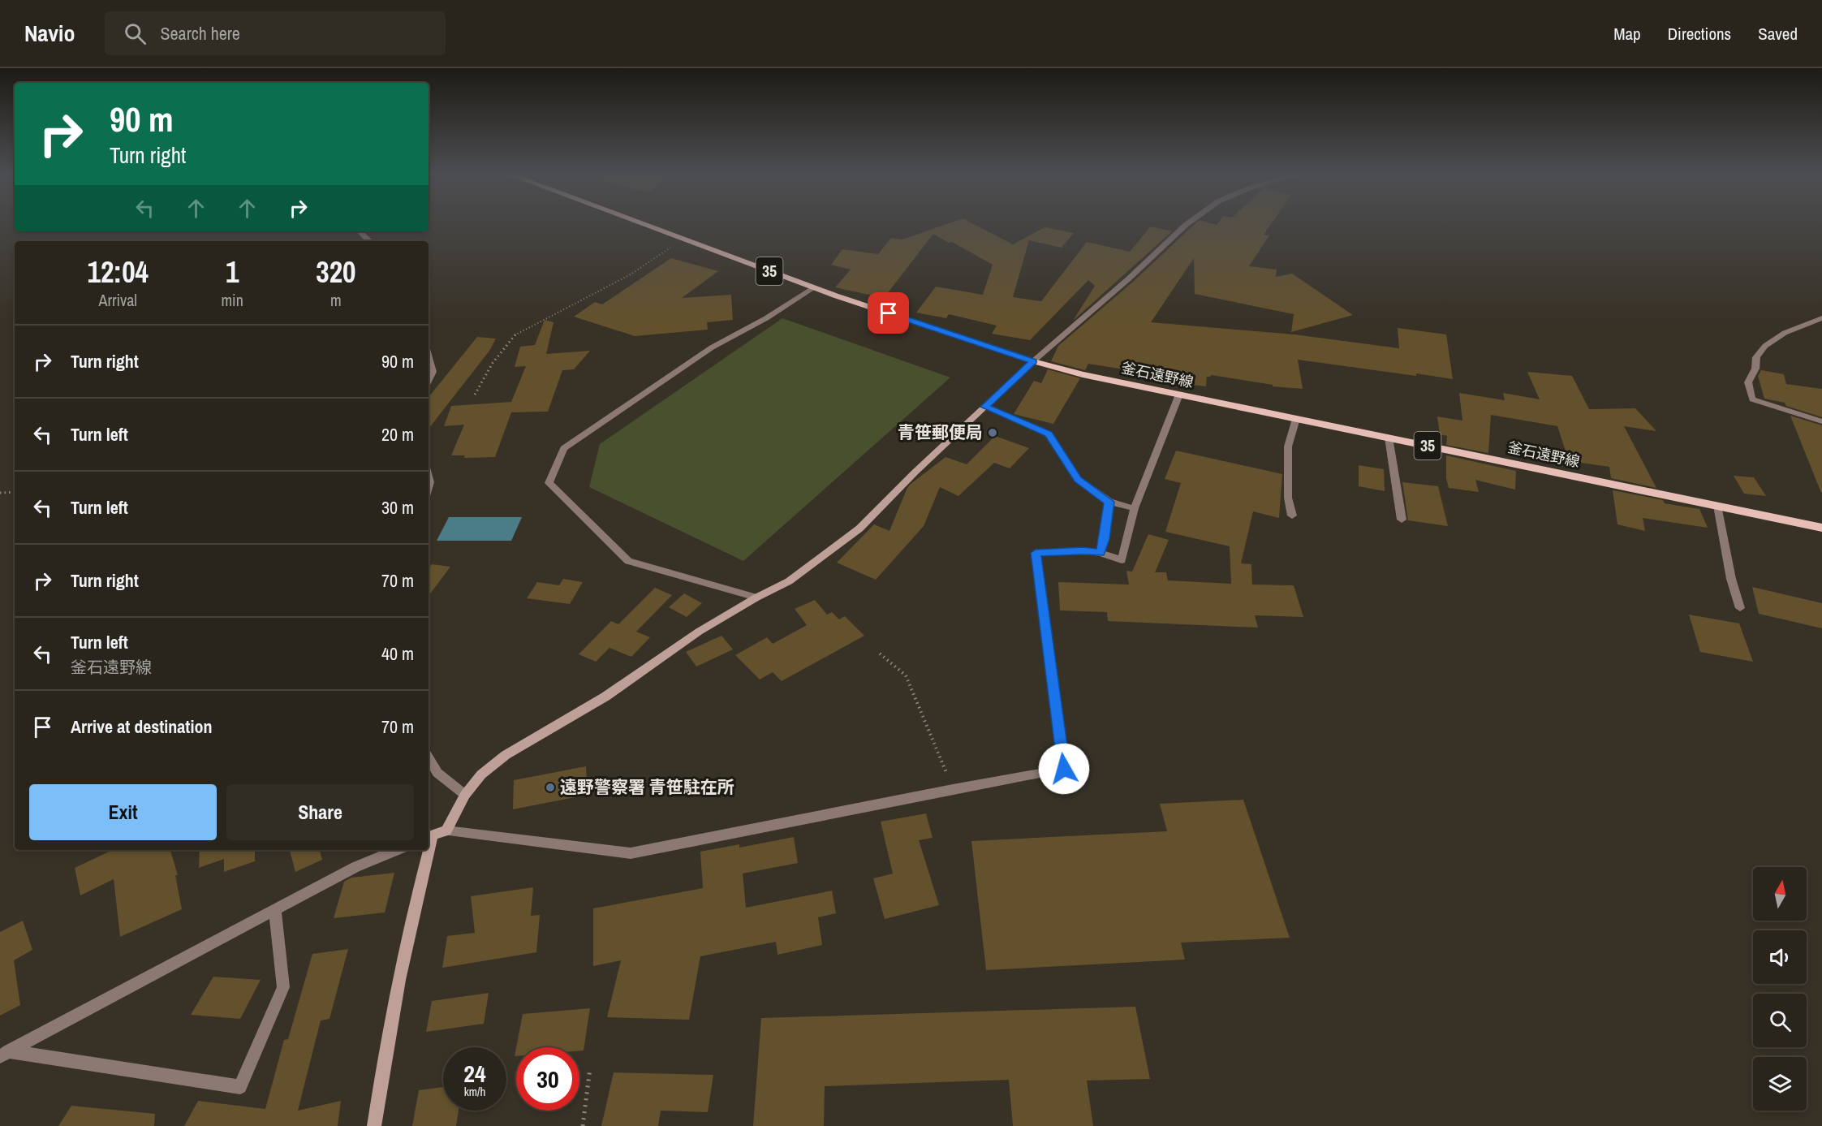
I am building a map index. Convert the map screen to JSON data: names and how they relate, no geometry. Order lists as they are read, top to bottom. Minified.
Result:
{"streets":{"main road":["35","釜石遠野線"]},"places":["青笹郵便局","遠野警察署 青笹駐在所"],"north":"top","page":{"header":"Navio","search":"Search here","nav":["Map","Directions","Saved"],"turn":["90 m","Turn right"],"eta":["12:04","Arrival","1","min","320","m"],"list":[{"name":"Turn right","value":"90 m"},{"name":"Turn left","value":"20 m"},{"name":"Turn left","value":"30 m"},{"name":"Turn right","value":"70 m"},{"name":"Turn left","note":"釜石遠野線","value":"40 m"},{"name":"Arrive at destination","value":"70 m"}],"buttons":["Exit","Share"],"speed":"24 km/h","limit":"30"}}
